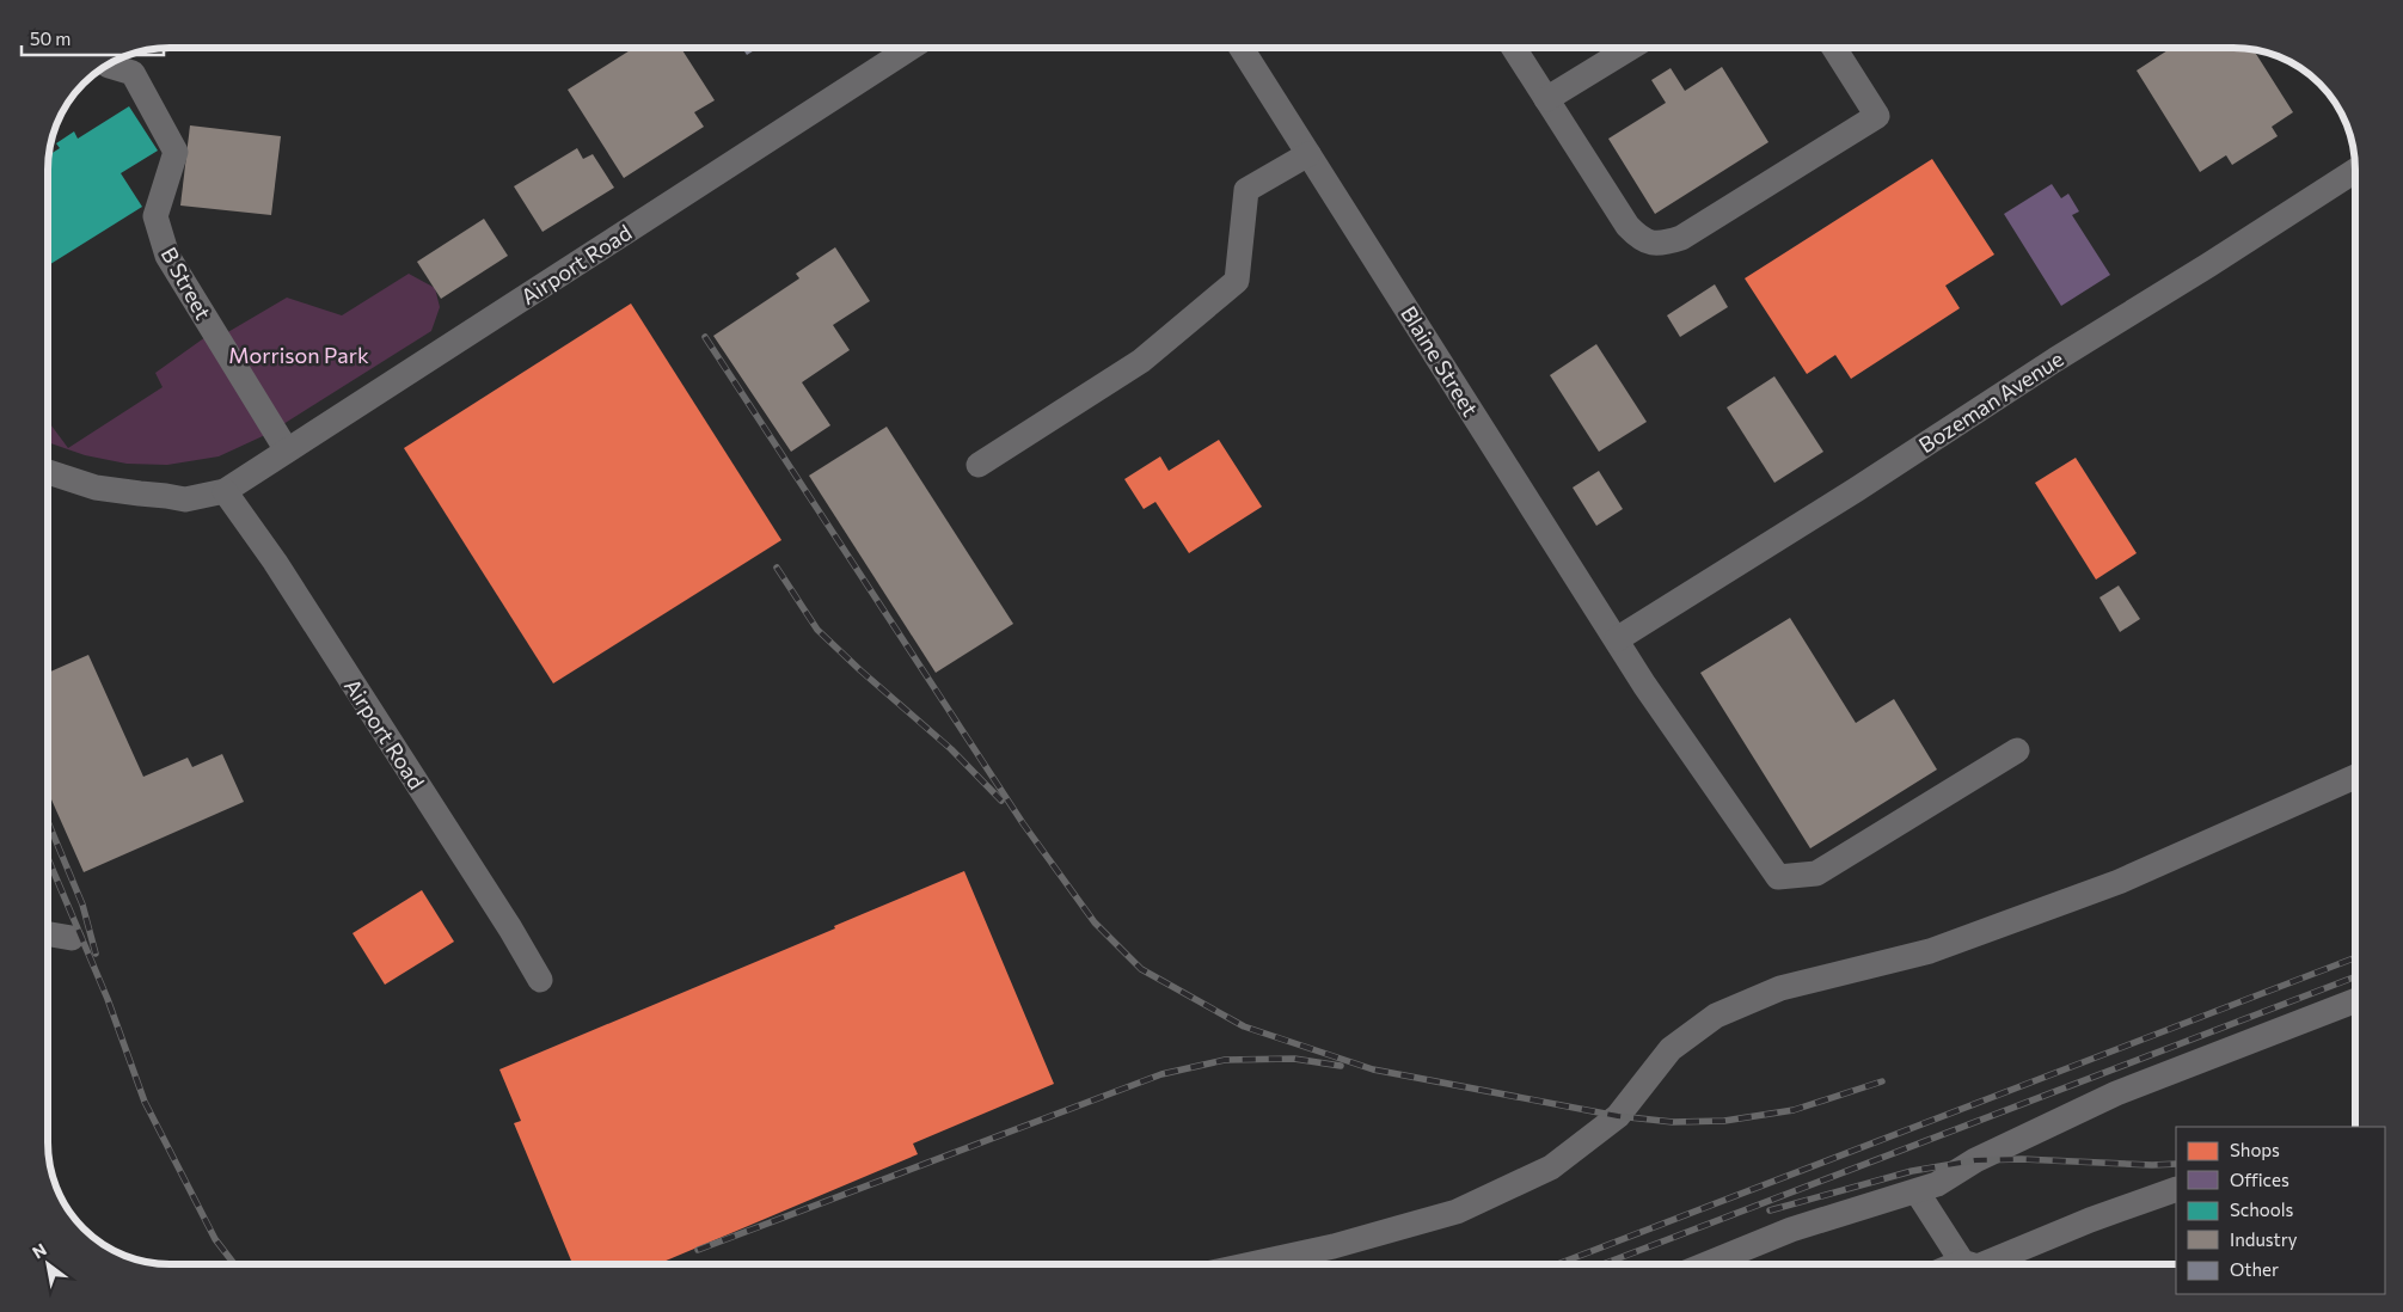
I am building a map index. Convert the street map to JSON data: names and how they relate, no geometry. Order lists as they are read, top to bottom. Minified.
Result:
{"streets":{"street":["Airport Road","B Street","Blaine Street","Bozeman Avenue"]},"crossings":[["Airport Road","B Street"],["Blaine Street","Bozeman Avenue"]],"parks":["Morrison Park"],"legend":["Shops","Offices","Schools","Industry","Other"],"scale_bar":"50 m","north":"top left"}
